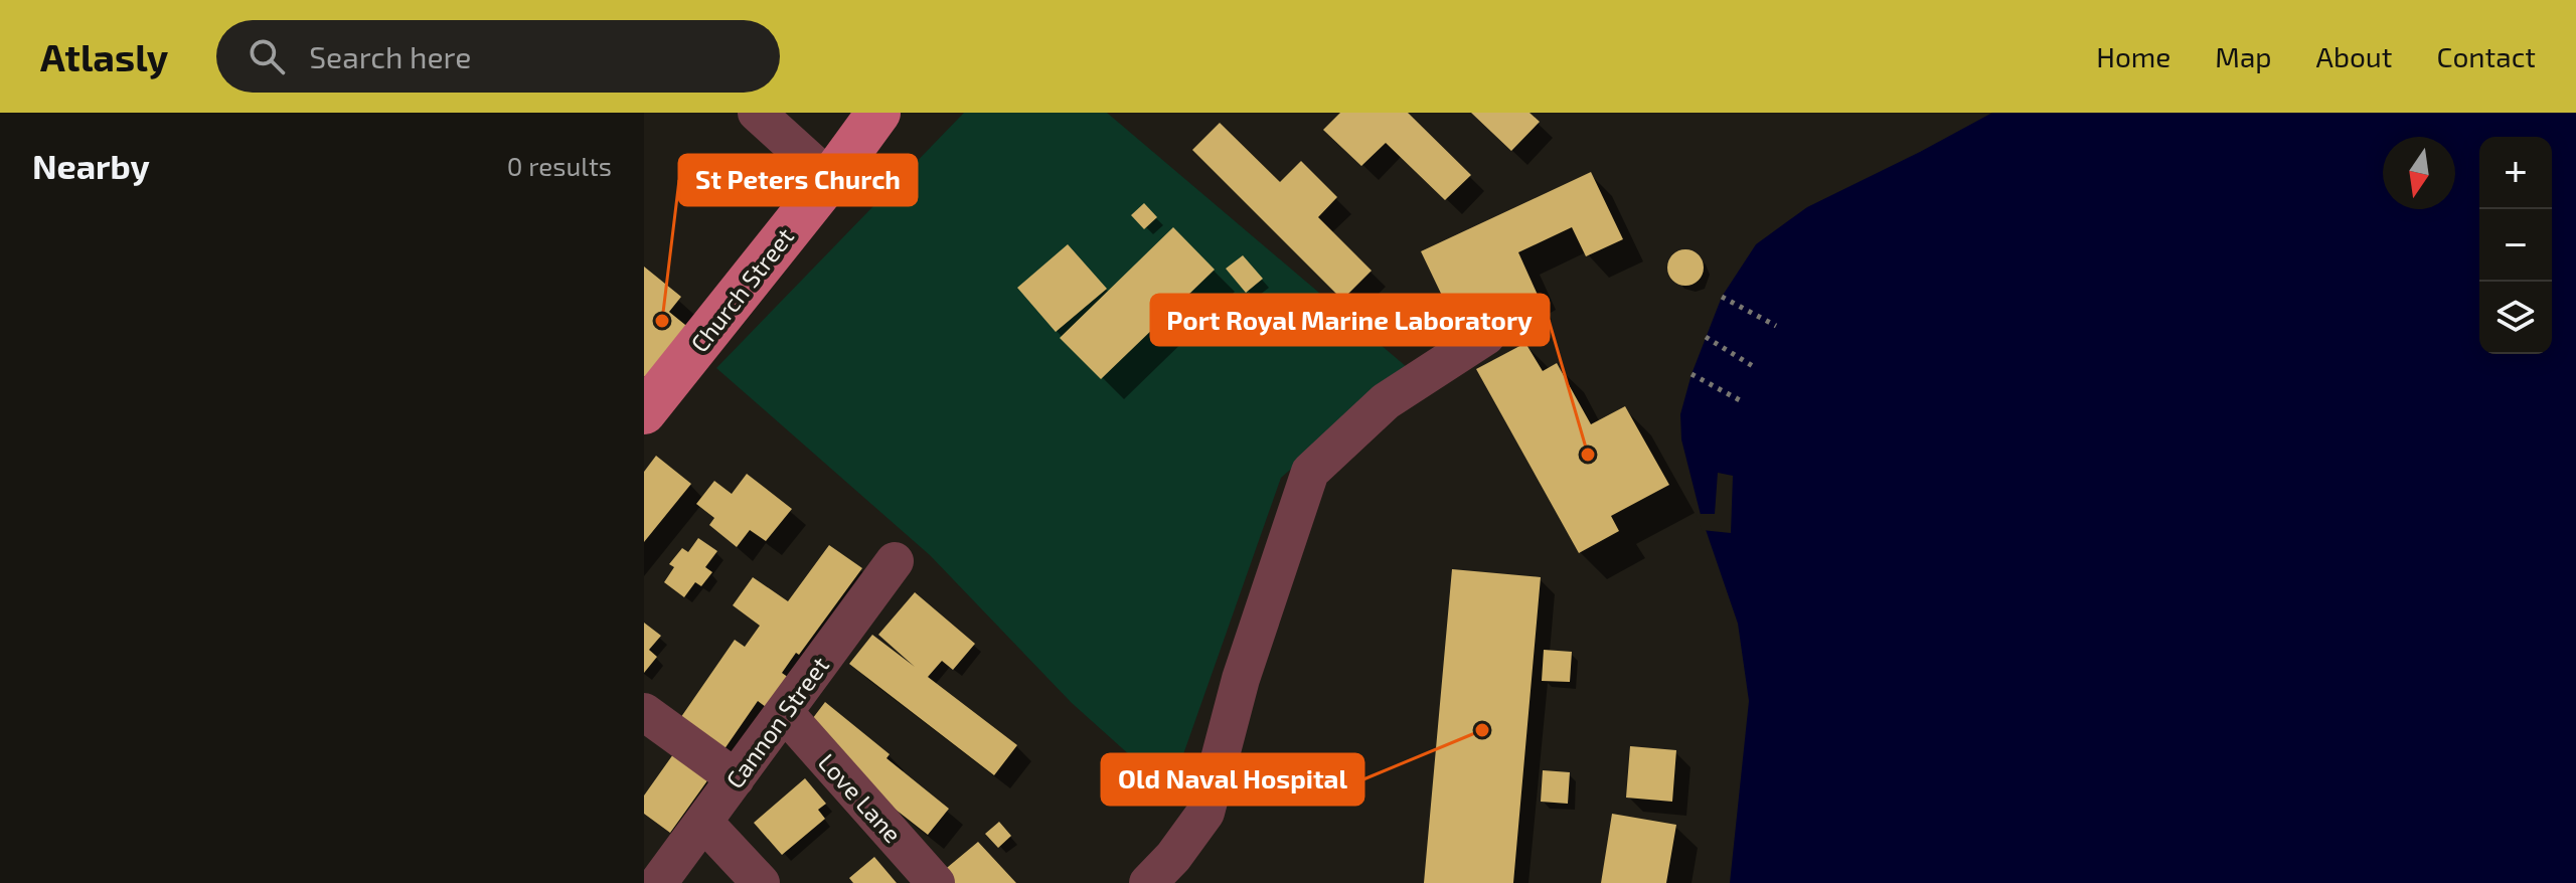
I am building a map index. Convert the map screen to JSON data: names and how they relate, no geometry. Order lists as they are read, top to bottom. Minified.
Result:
{"streets":{"main road":["Church Street"],"street":["Cannon Street","Love Lane"]},"crossings":[["Cannon Street","Love Lane"]],"places":["St Peters Church","Port Royal Marine Laboratory","Old Naval Hospital"],"north":"bottom","page":{"header":"Atlasly","search":"Search here","nav":["Home","Map","About","Contact"],"heading":["Nearby","0 results"],"map_buttons":["+","−"]}}
